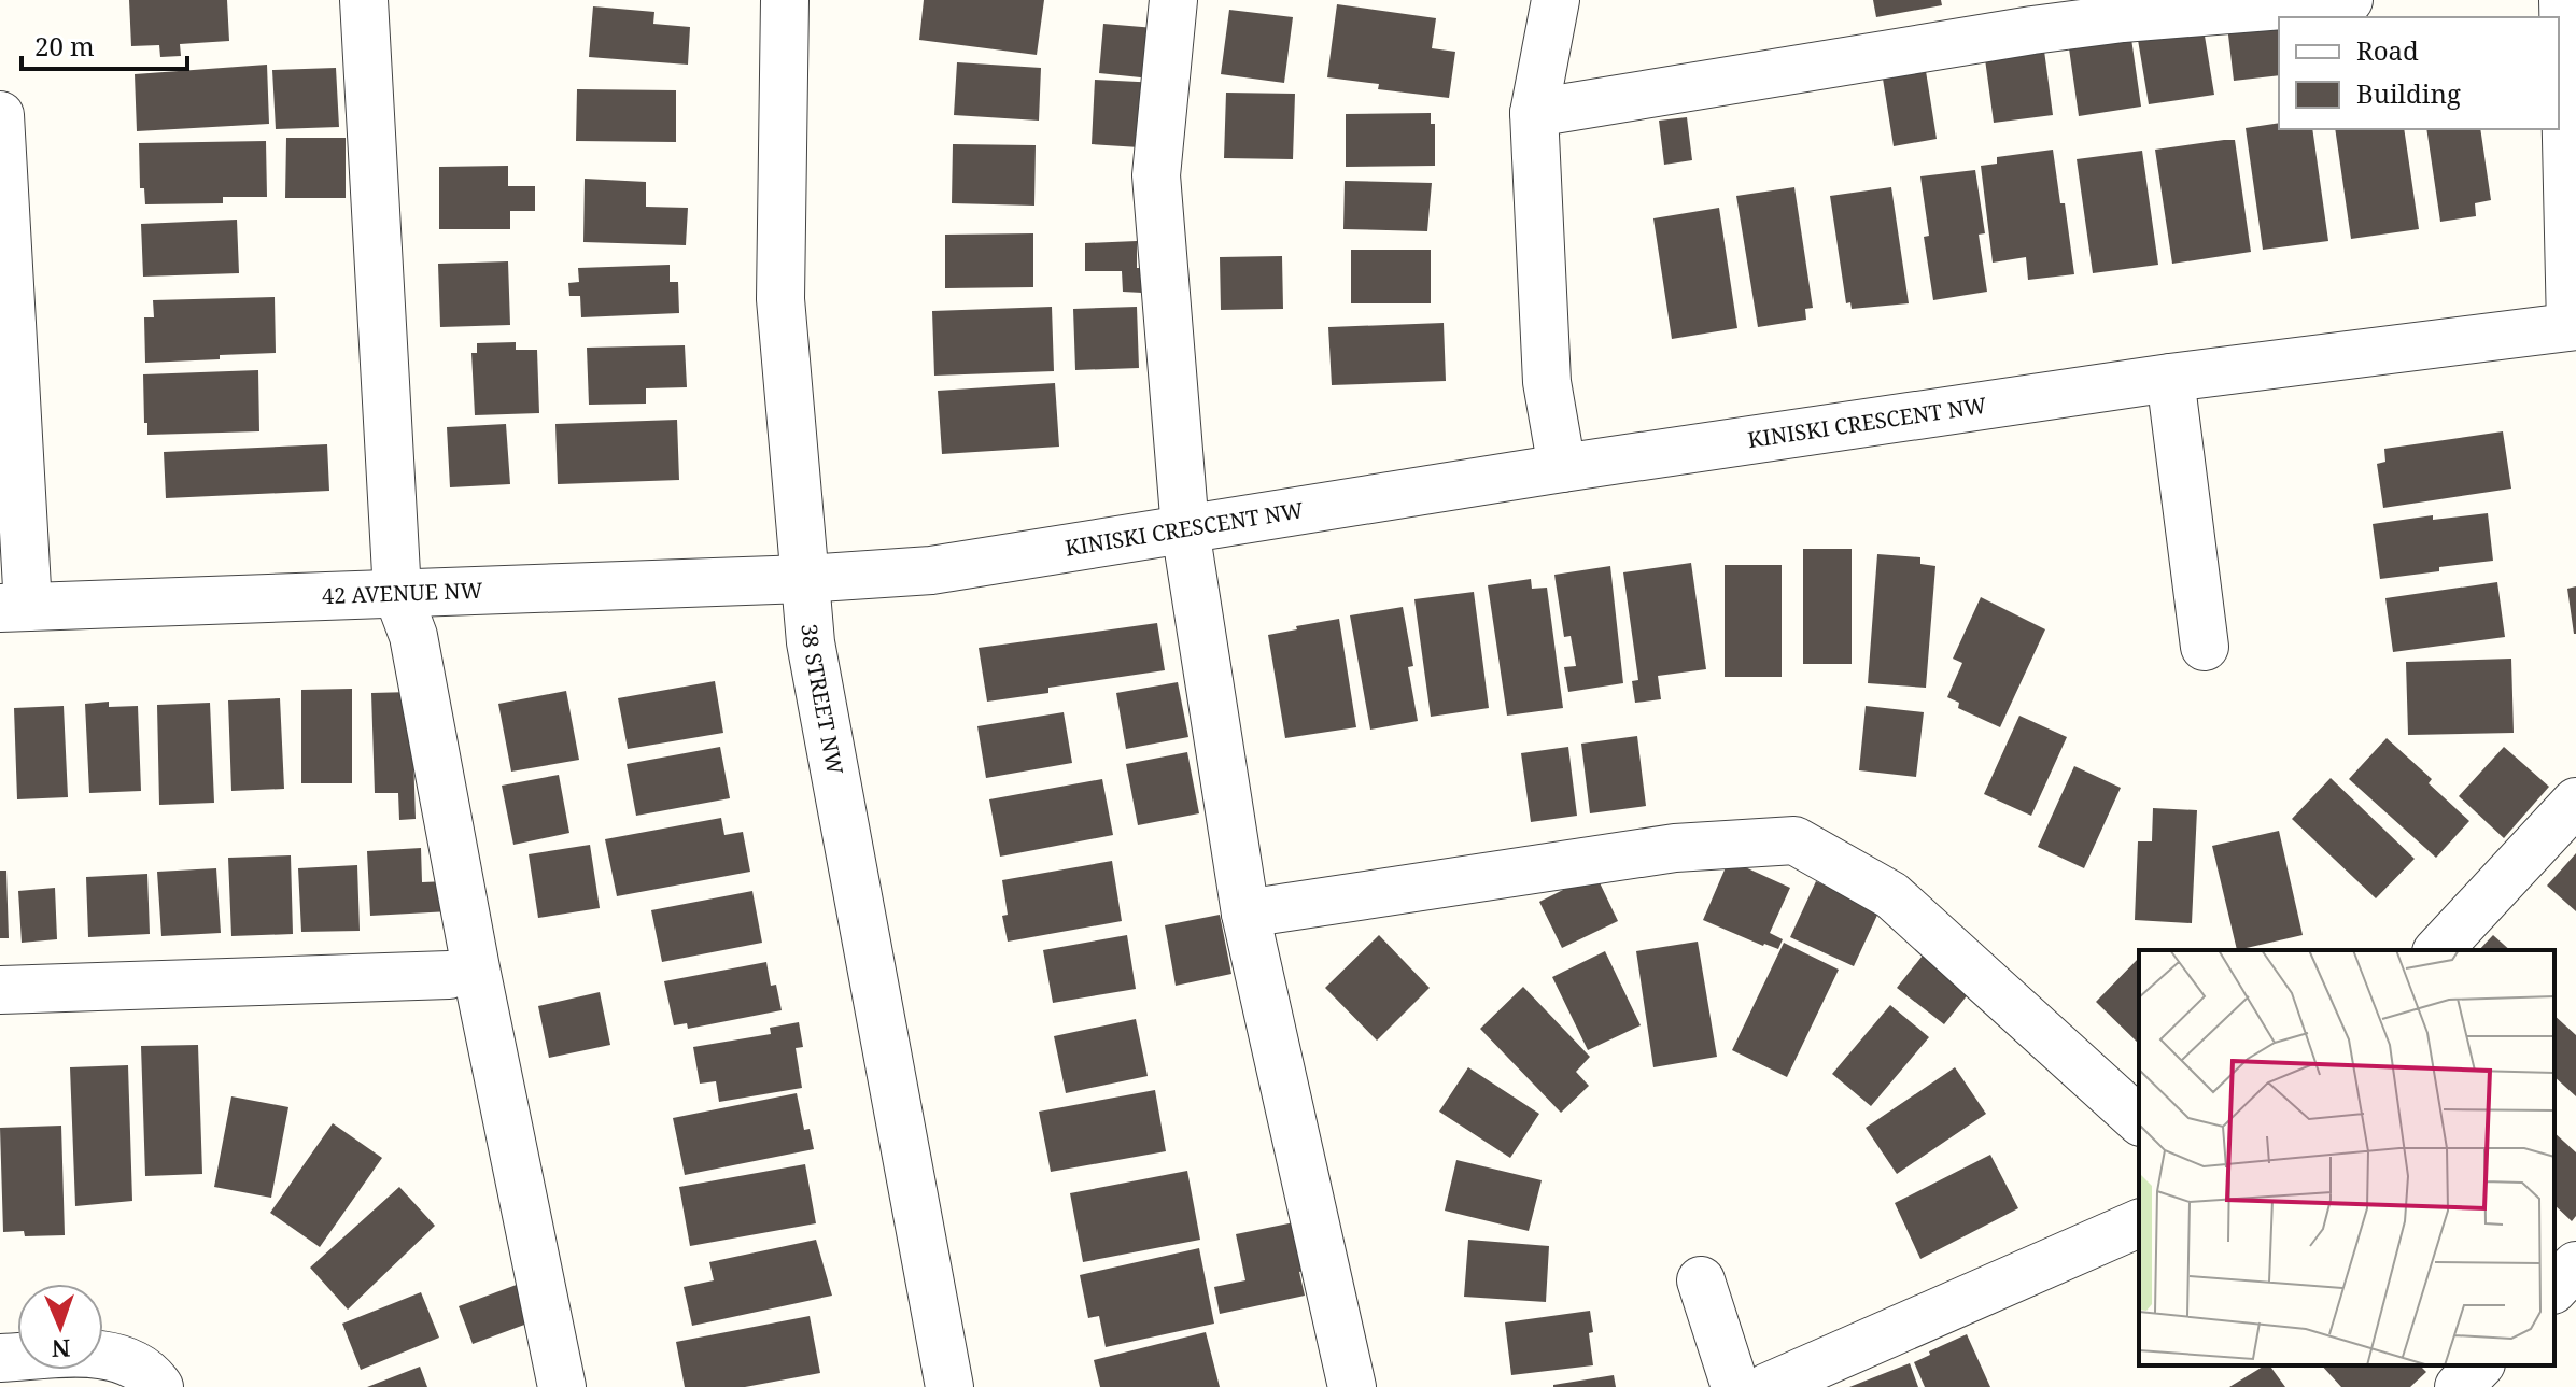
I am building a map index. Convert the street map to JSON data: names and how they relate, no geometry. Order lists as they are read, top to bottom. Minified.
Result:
{"streets":{"street":["KINISKI CRESCENT NW","42 AVENUE NW","38 STREET NW"]},"crossings":[["KINISKI CRESCENT NW","42 AVENUE NW"],["KINISKI CRESCENT NW","38 STREET NW"],["42 AVENUE NW","38 STREET NW"]],"legend":["Road","Building"],"scale_bar":"20 m","north":"bottom"}
